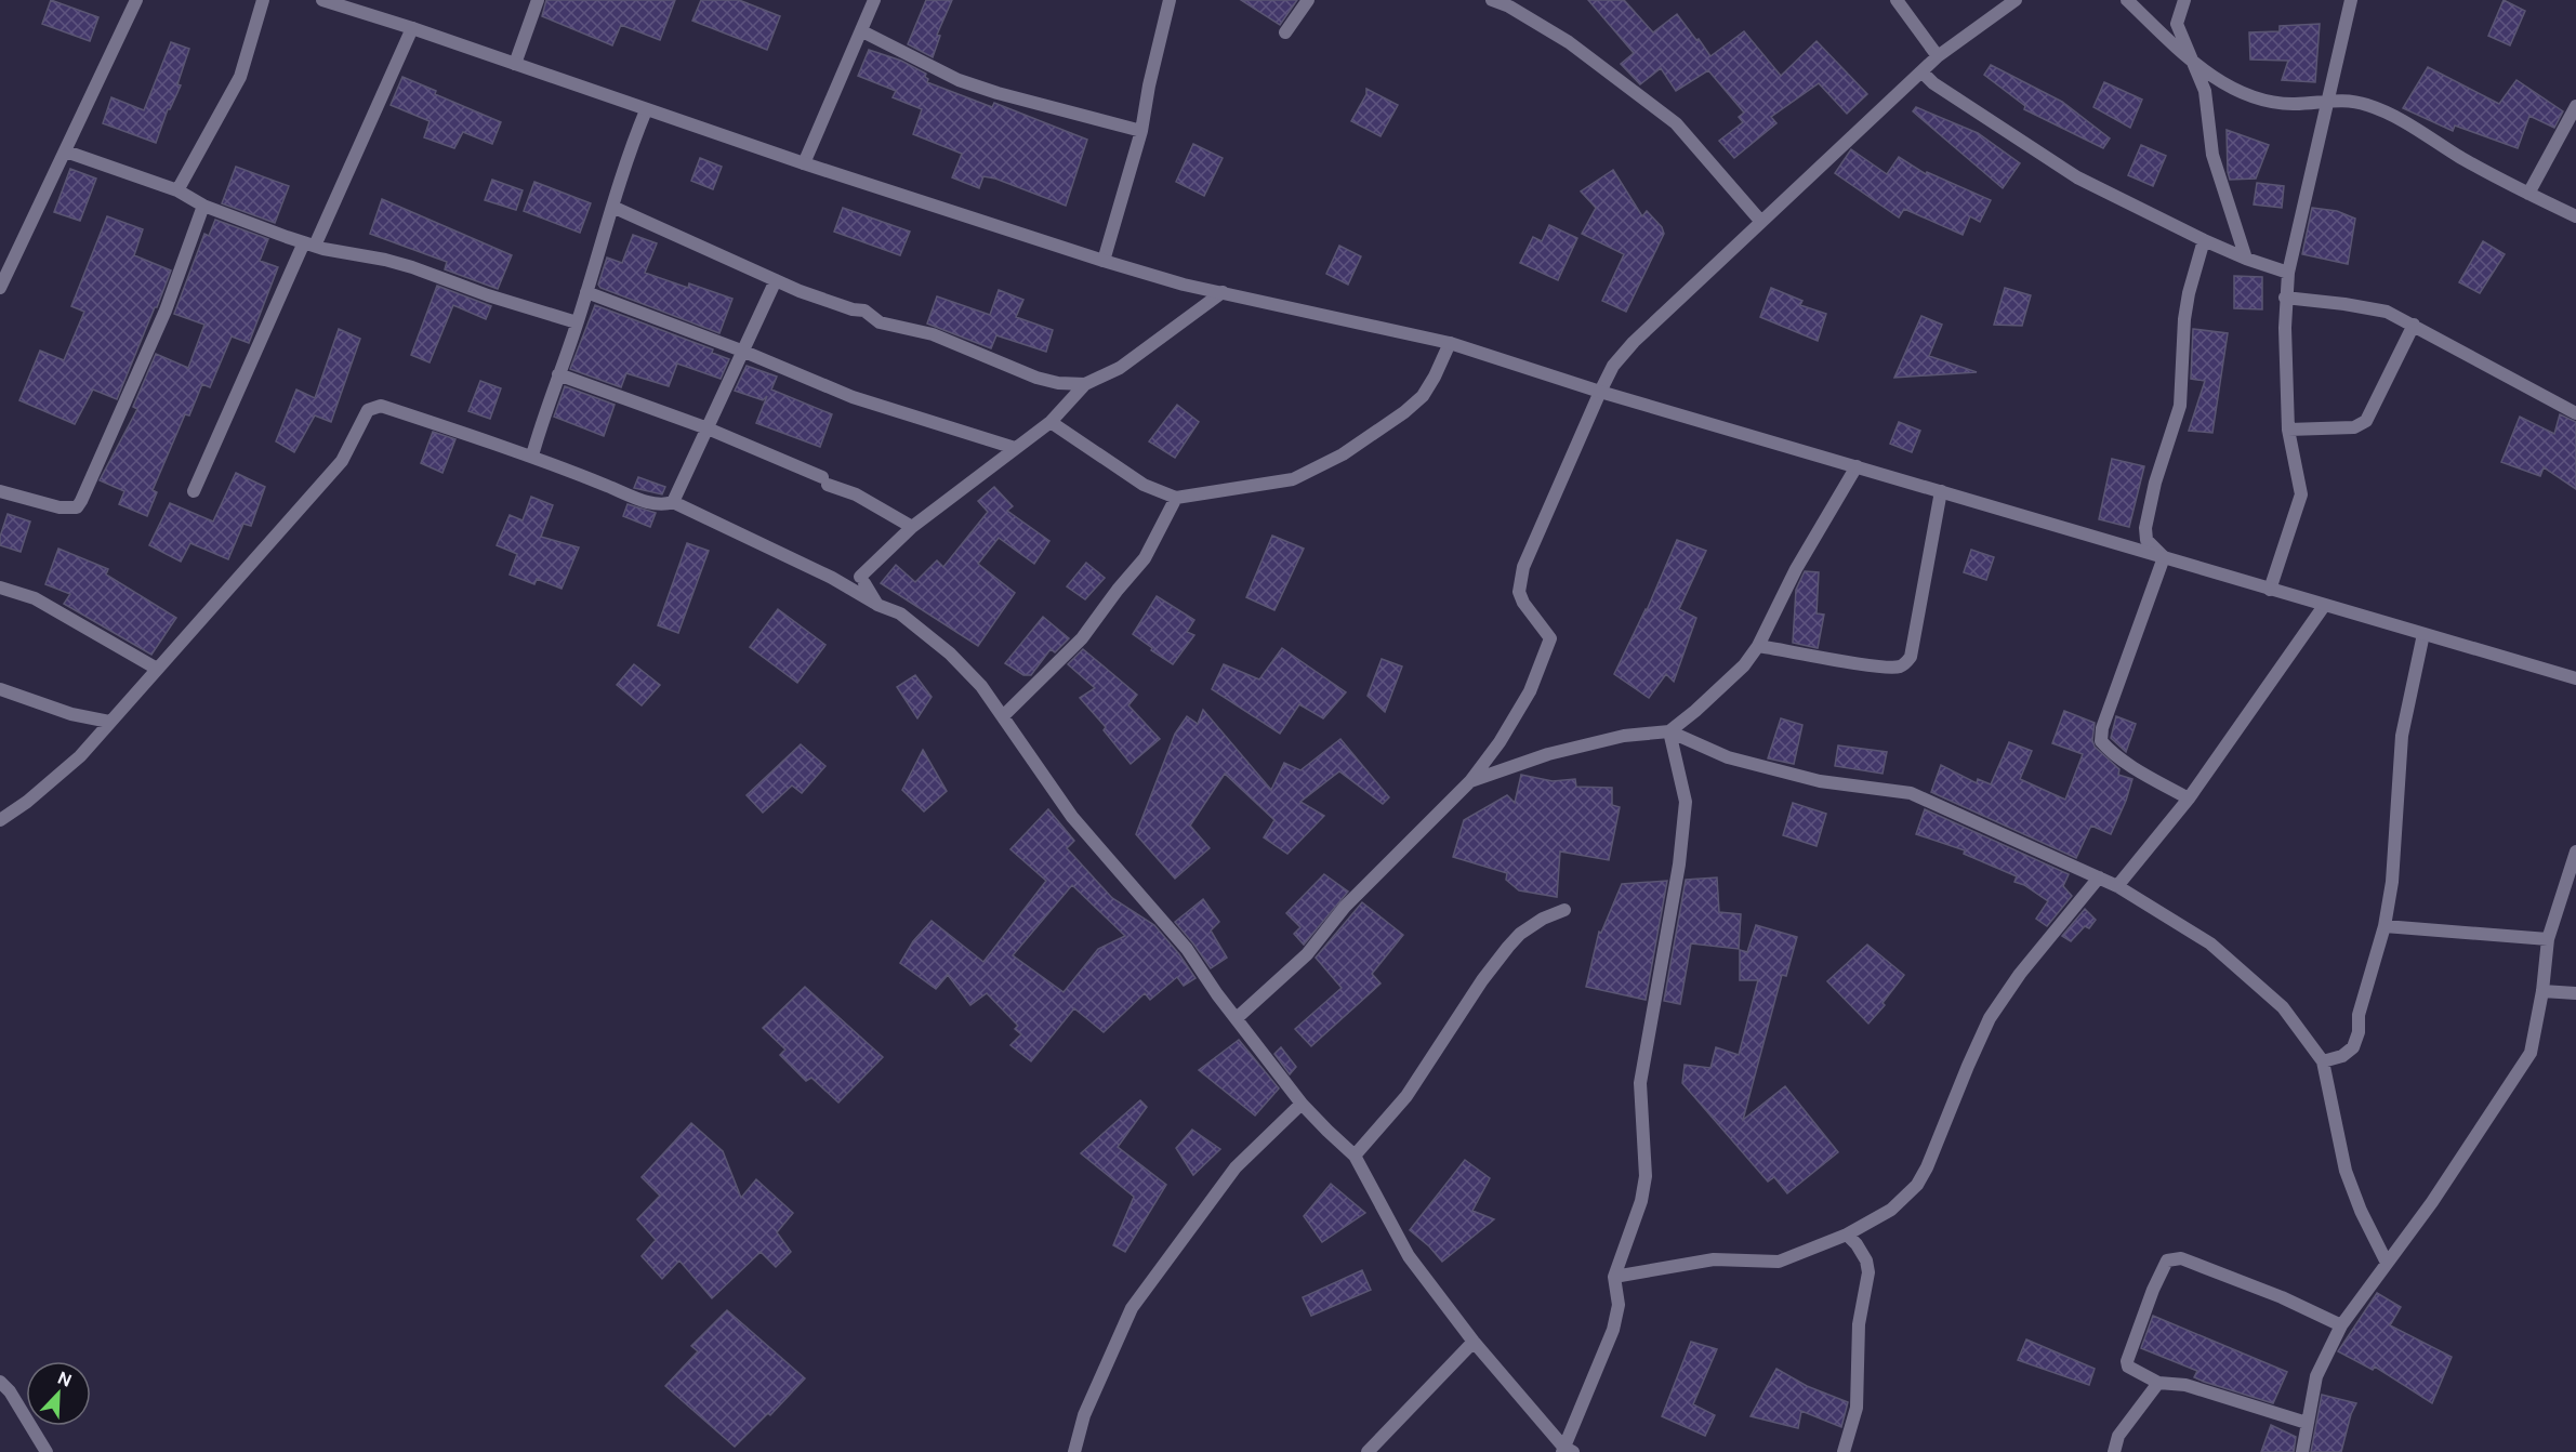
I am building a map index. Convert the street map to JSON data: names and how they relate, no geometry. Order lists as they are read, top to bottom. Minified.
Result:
{"north":"top right"}
